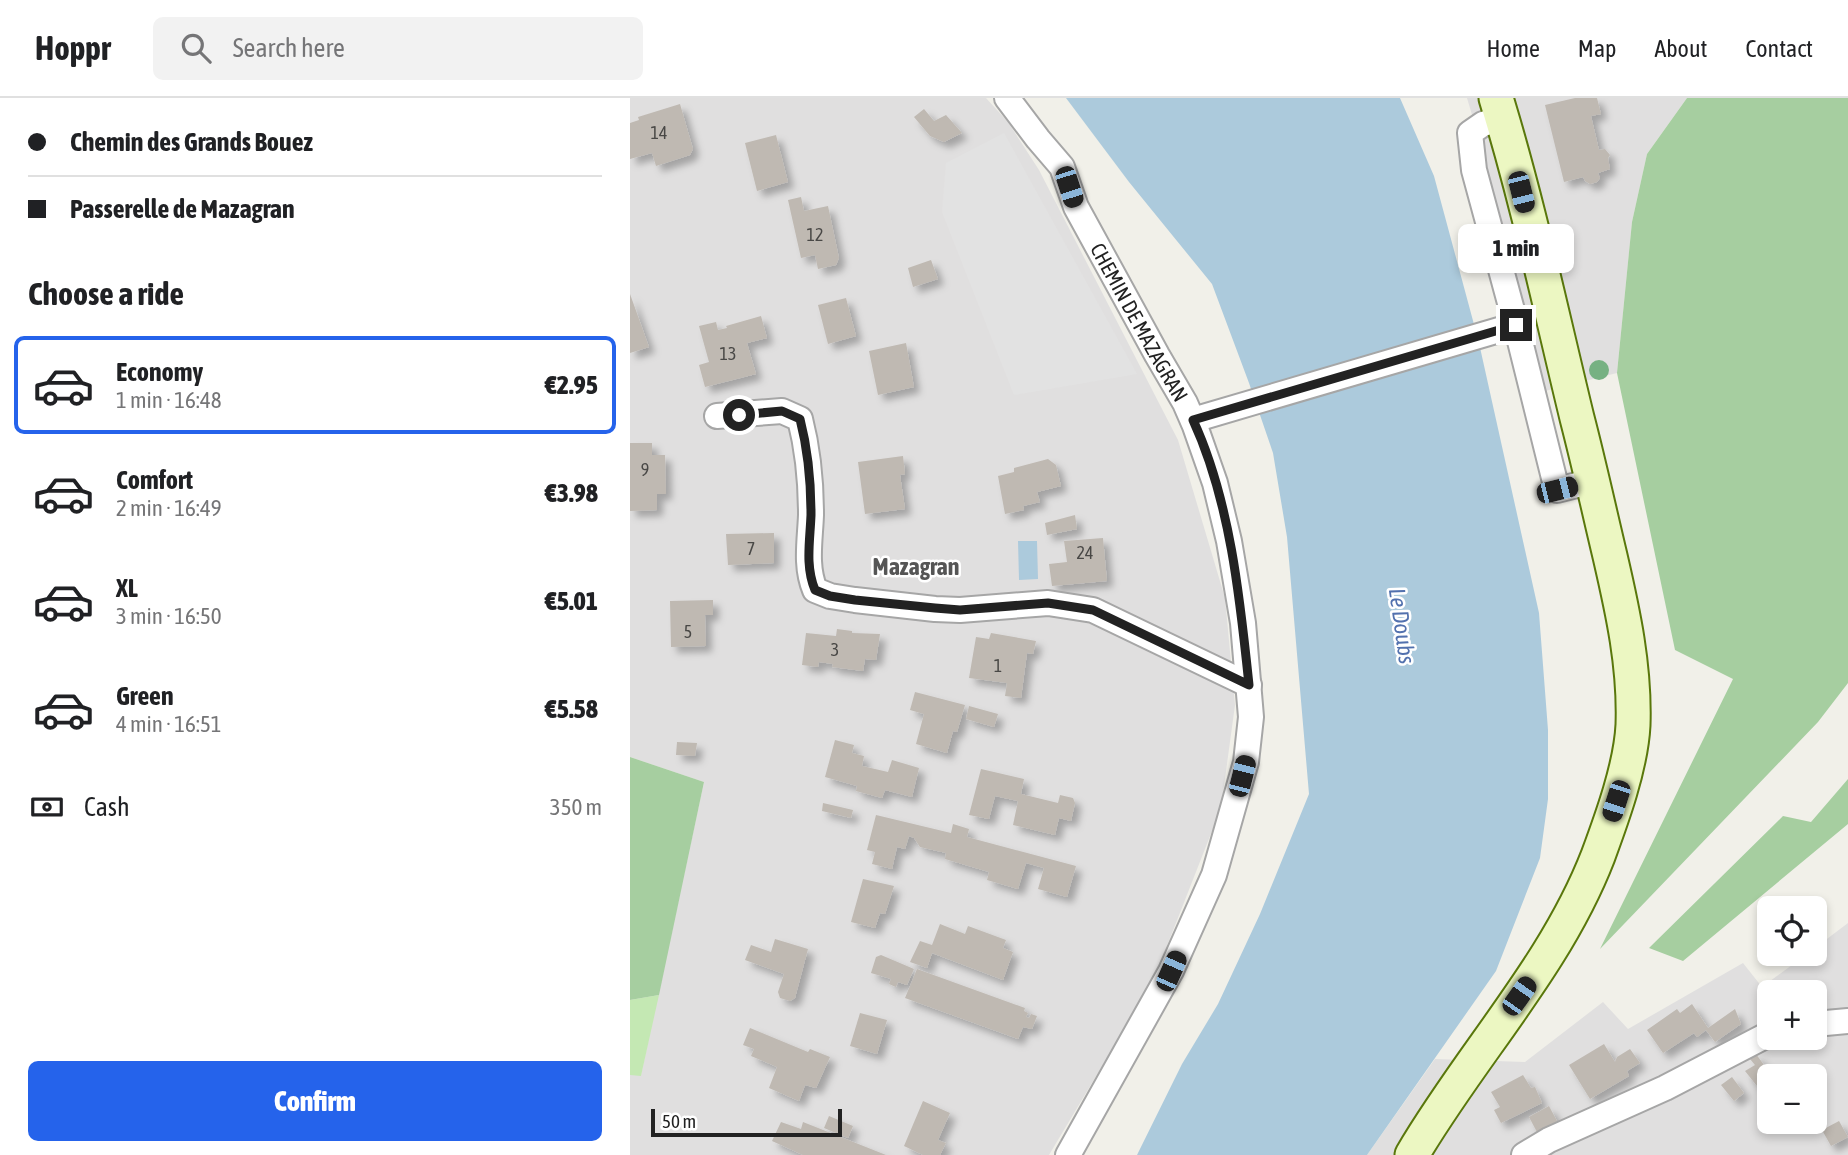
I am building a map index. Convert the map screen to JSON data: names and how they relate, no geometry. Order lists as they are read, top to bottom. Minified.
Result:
{"streets":{"street":["CHEMIN DE MAZAGRAN"]},"districts":["Mazagran"],"water":["Le Doubs"],"house_numbers":["14","12","13","9","7","24","5","3","1"],"scale_bar":"50 m","page":{"header":"Hoppr","search":"Search here","nav":["Home","Map","About","Contact"],"banner":["Chemin des Grands Bouez","Passerelle de Mazagran"],"bubble":"1 min","heading":"Choose a ride","list":[{"name":"Economy","note":"1 min · 16:48","value":"€2.95"},{"name":"Comfort","note":"2 min · 16:49","value":"€3.98"},{"name":"XL","note":"3 min · 16:50","value":"€5.01"},{"name":"Green","note":"4 min · 16:51","value":"€5.58"}],"pay":["Cash","350 m"],"map_buttons":["+","−"],"buttons":"Confirm","scale":"50 m"}}
